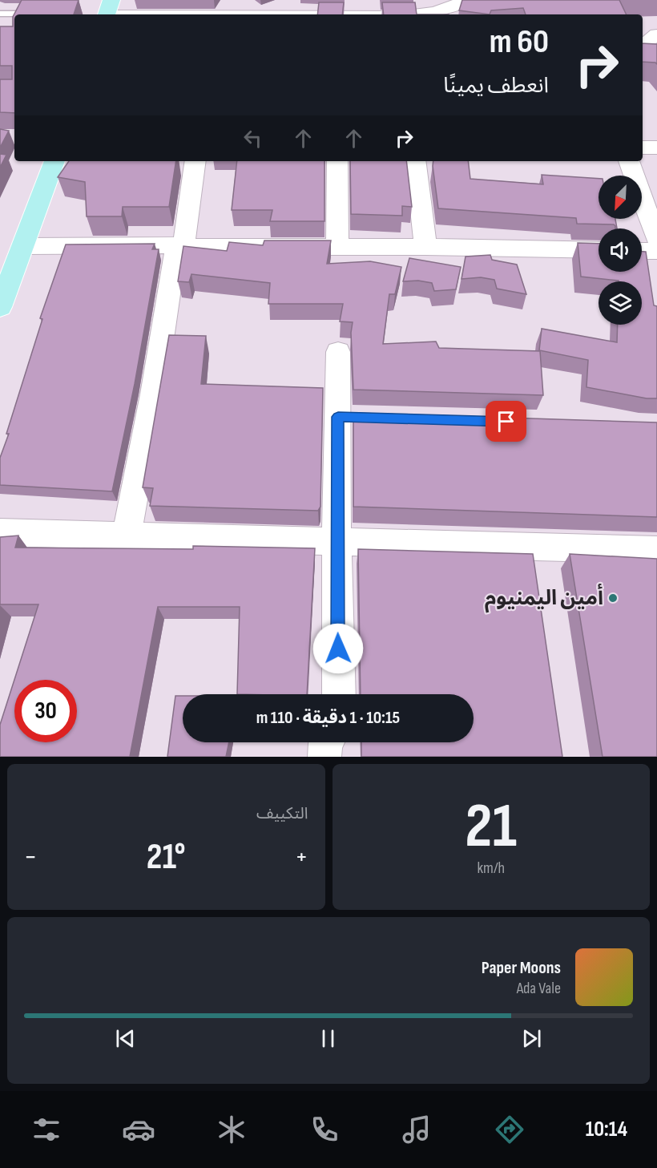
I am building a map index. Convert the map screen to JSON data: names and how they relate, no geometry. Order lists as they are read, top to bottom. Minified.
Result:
{"places":["أمين اليمنيوم"],"north":"bottom left","page":{"turn":["60 m","انعطف يمينًا"],"limit":"30","trip":"10:15 · 1 دقيقة · 110 m","tile":[["21","km/h"],"التكييف"],"heat":["−","21°","+"],"song":["Paper Moons","Ada Vale"],"tabs":"10:14"}}
